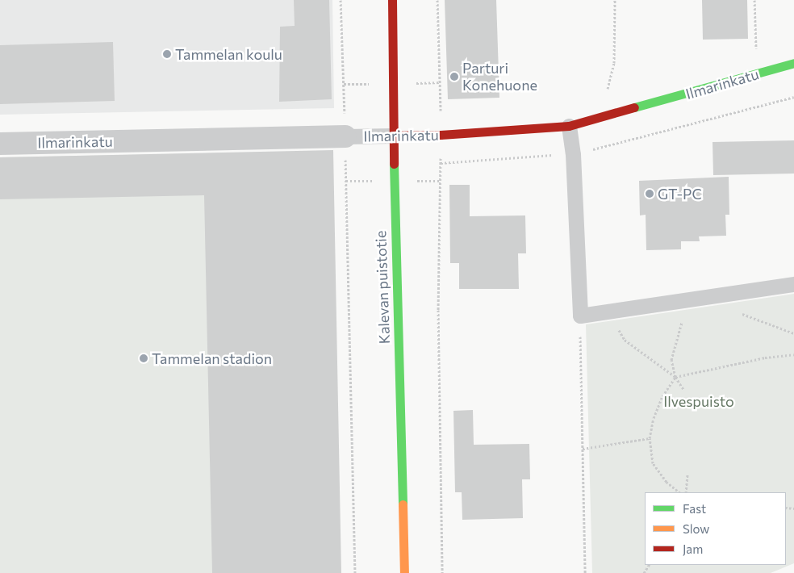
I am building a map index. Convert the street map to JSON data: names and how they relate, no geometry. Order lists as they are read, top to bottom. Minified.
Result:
{"streets":{"main road":["Ilmarinkatu","Kalevan puistotie"]},"crossings":[["Ilmarinkatu","Kalevan puistotie"]],"parks":["Ilvespuisto"],"places":["Tammelan koulu","Parturi Konehuone","GT-PC","Tammelan stadion"],"legend":["Fast","Slow","Jam"]}
